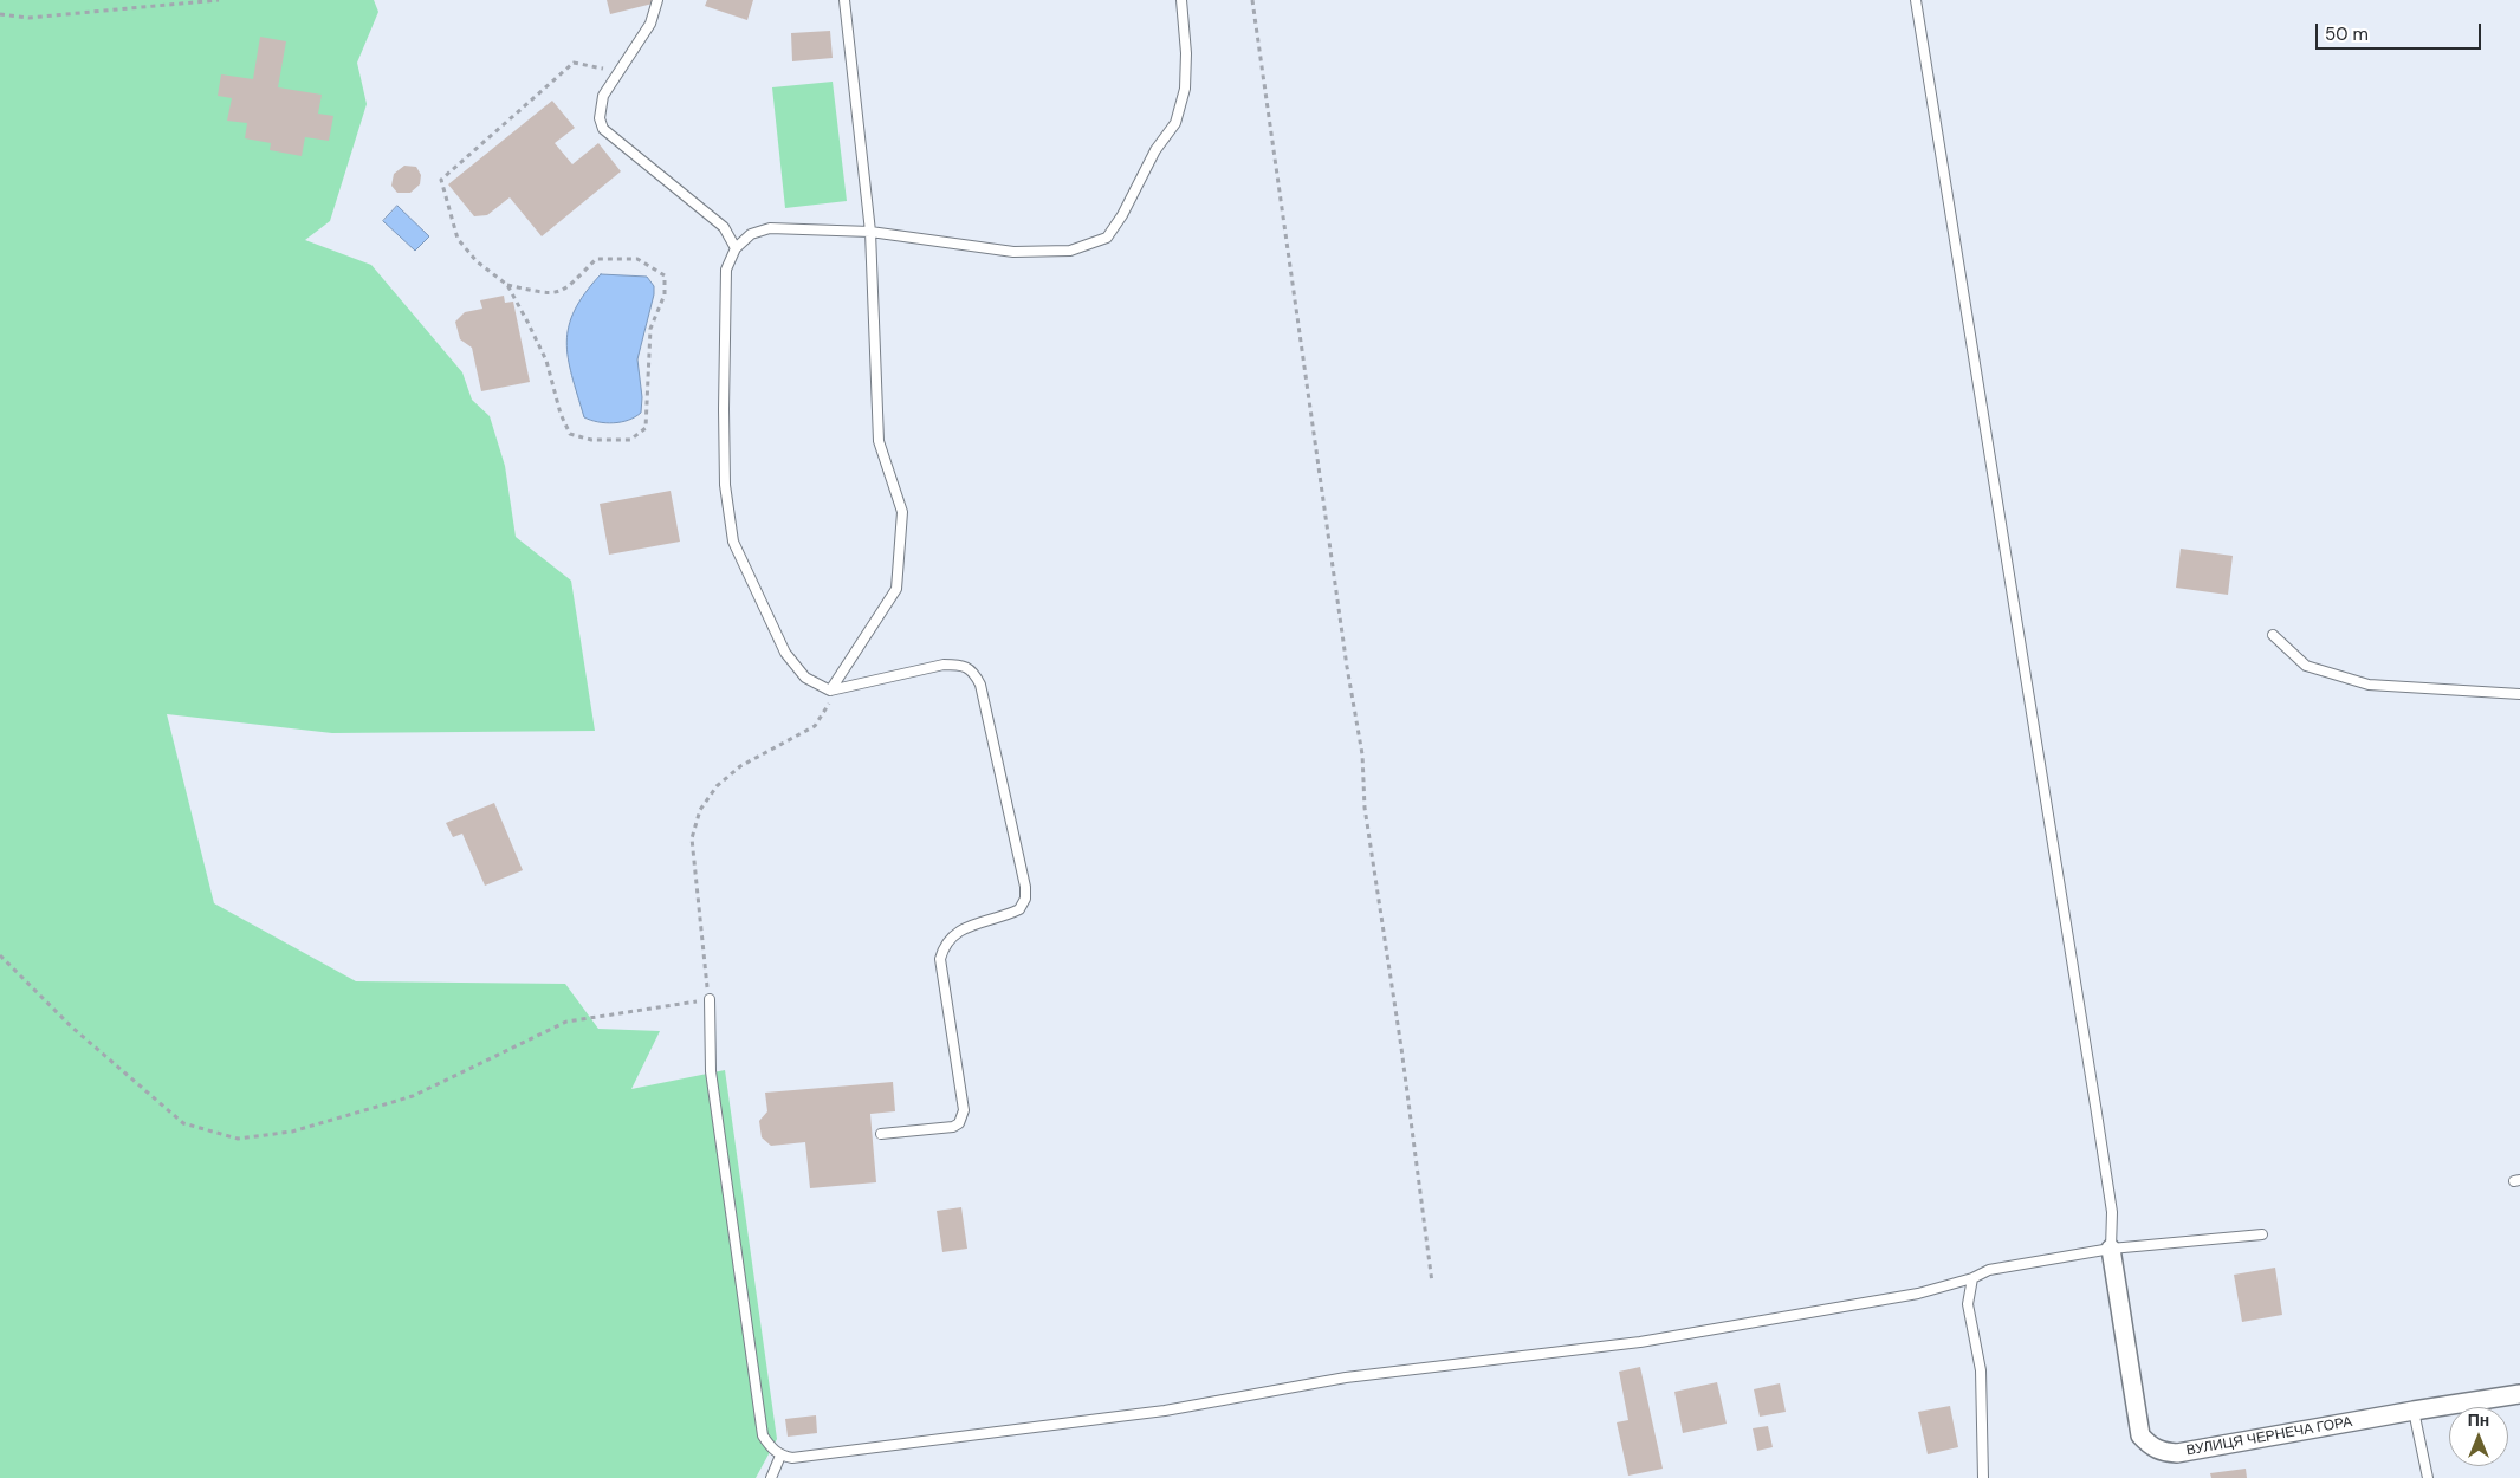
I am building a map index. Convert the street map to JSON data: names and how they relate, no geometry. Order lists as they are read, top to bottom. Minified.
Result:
{"streets":{"street":["ВУЛИЦЯ ЧЕРНЕЧА ГОРА"]},"scale_bar":"50 m","north":"top"}
